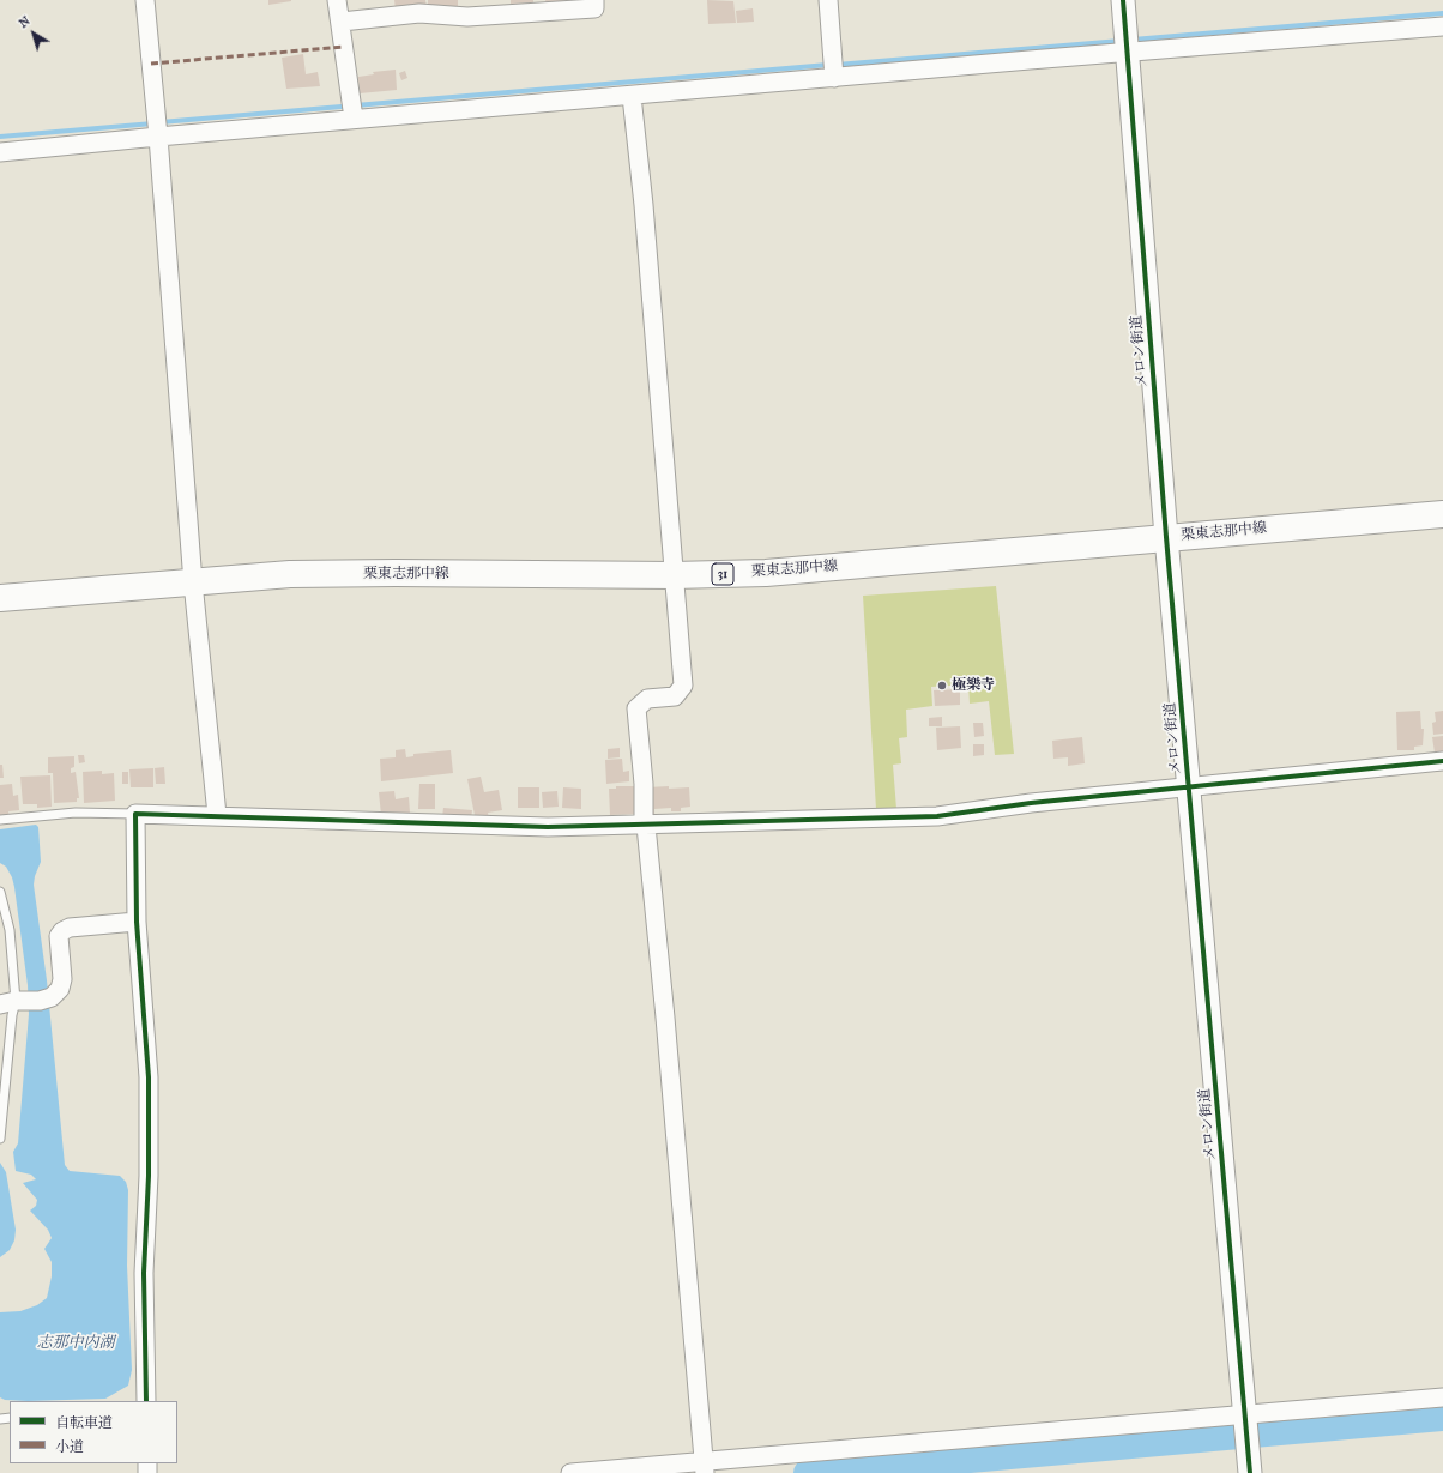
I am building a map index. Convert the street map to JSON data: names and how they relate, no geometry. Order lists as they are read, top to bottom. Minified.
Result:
{"streets":{"main road":["栗東志那中線","31"],"street":["メロン街道"]},"crossings":[["メロン街道","栗東志那中線"]],"water":["志那中内湖"],"places":["極樂寺"],"legend":["自転車道","小道"],"north":"top left"}
